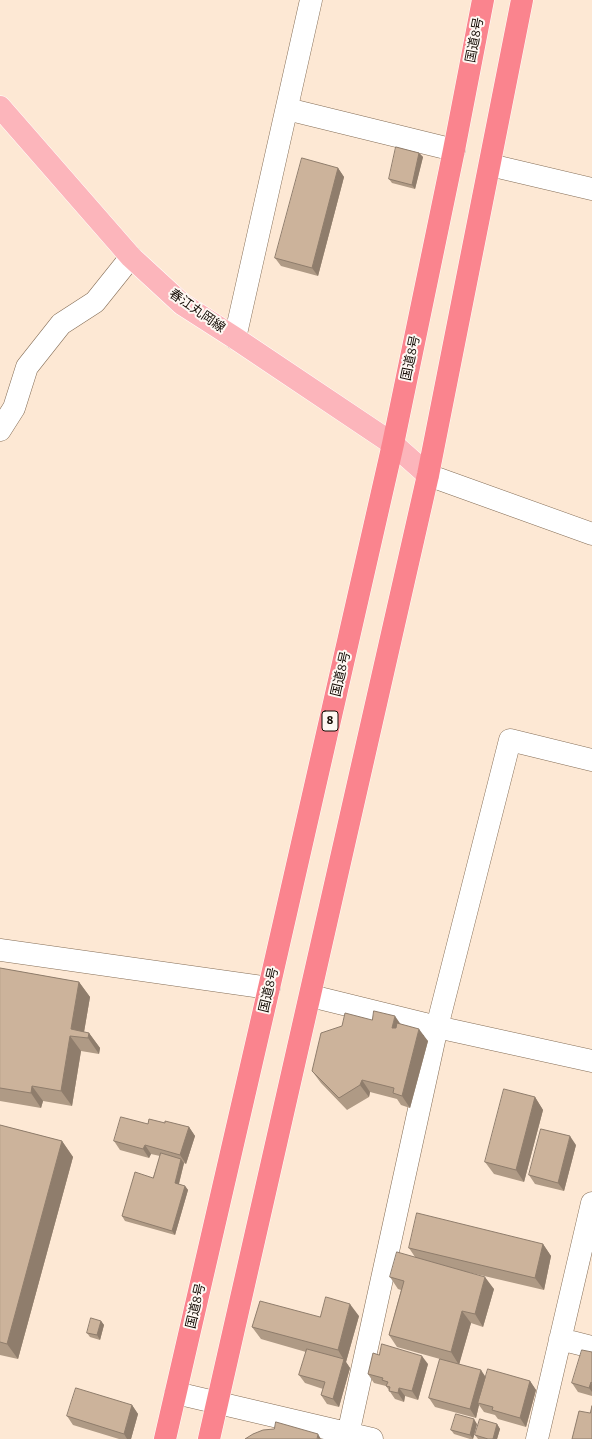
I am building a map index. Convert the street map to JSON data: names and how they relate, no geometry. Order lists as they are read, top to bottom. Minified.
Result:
{"streets":{"highway":["国道8号","8"],"main road":["春江丸岡線"]},"crossings":[["国道8号","春江丸岡線"]]}
